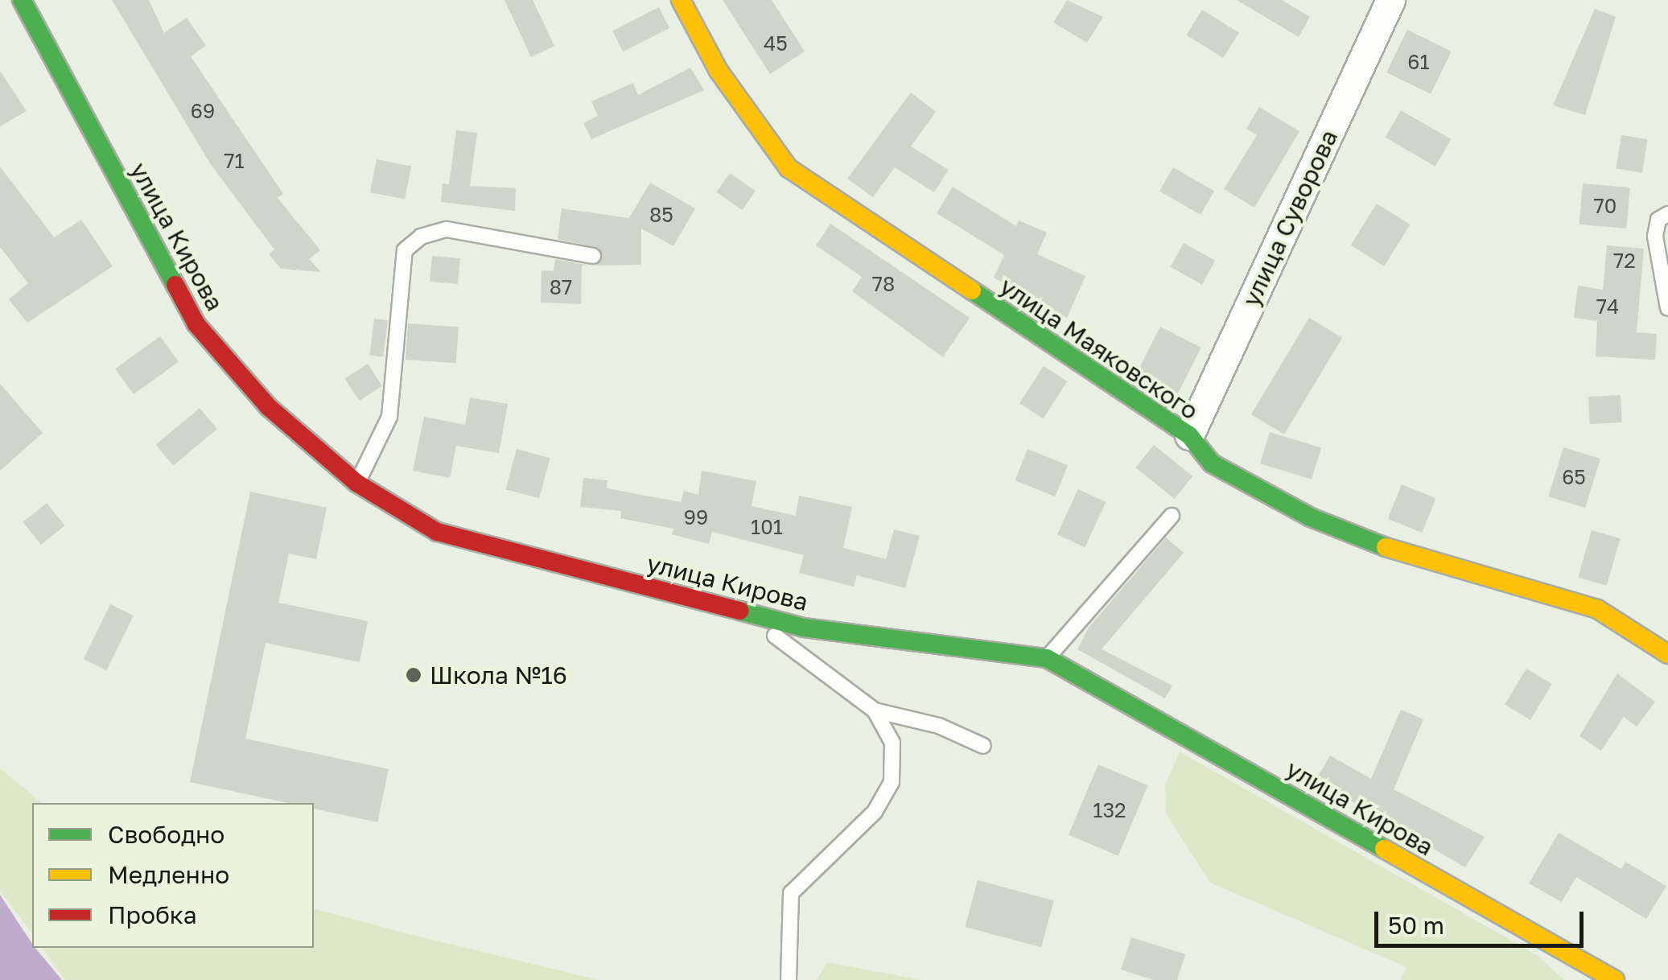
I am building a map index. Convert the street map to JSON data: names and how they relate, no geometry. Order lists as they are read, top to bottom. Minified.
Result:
{"streets":{"street":["улица Суворова","улица Кирова","улица Маяковского"]},"crossings":[["улица Суворова","улица Маяковского"]],"places":["Школа №16"],"house_numbers":["45","61","69","71","70","85","72","78","87","74","65","99","101","132"],"legend":["Свободно","Медленно","Пробка"],"scale_bar":"50 m"}
